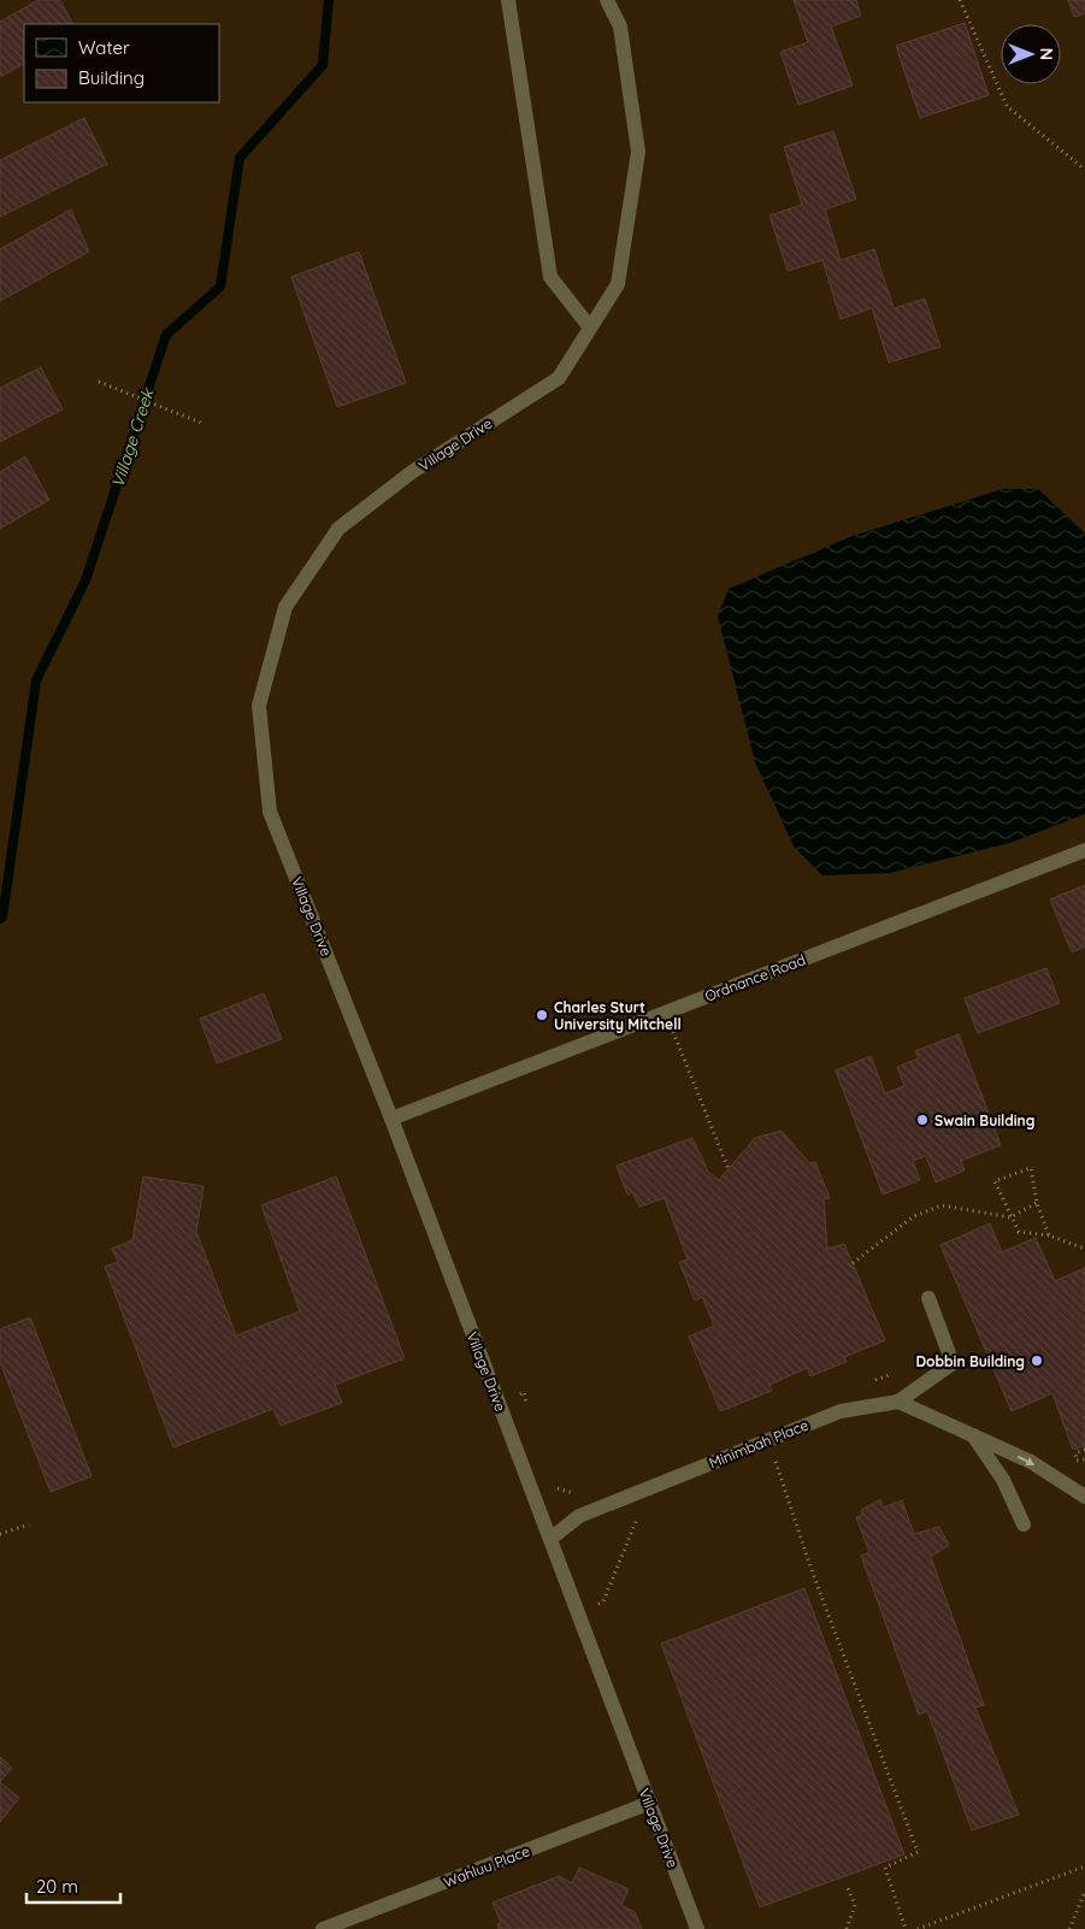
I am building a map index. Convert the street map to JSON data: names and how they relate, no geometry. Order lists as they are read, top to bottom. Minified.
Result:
{"streets":{"lane":["Village Drive","Ordnance Road","Minimbah Place","Wahluu Place"]},"crossings":[["Village Drive","Ordnance Road"],["Village Drive","Minimbah Place"],["Village Drive","Wahluu Place"]],"water":["Village Creek"],"places":["Charles Sturt University Mitchell","Swain Building","Dobbin Building"],"legend":["Water","Building"],"scale_bar":"20 m","north":"right"}
